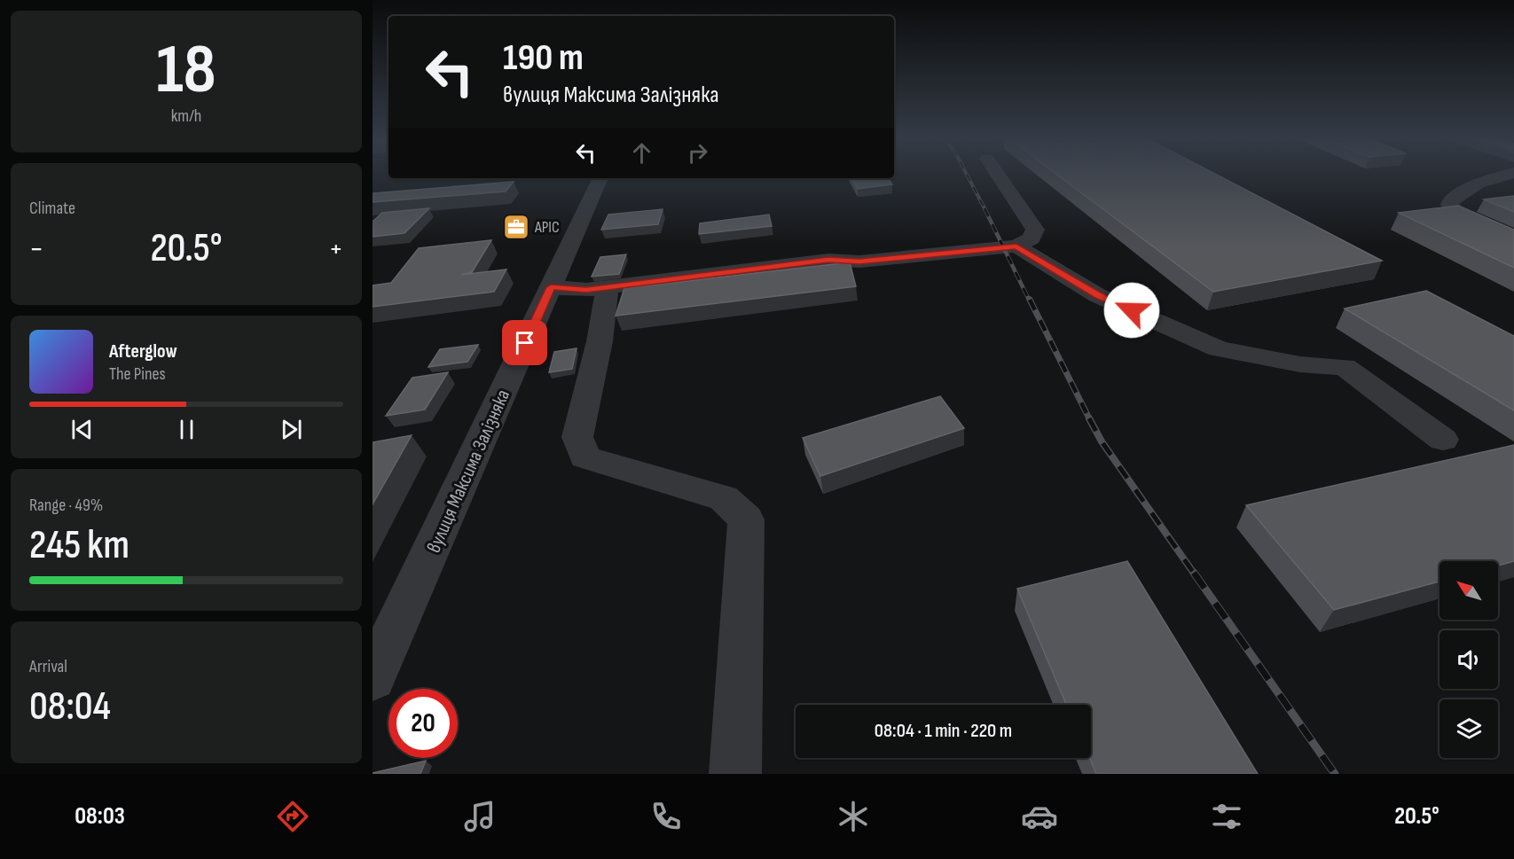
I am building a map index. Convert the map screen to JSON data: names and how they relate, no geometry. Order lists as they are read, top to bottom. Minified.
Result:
{"streets":{"street":["вулиця Максима Залізняка"]},"places":{"office":["АРІС"]},"north":"top left","page":{"tile":[["18","km/h"],"Climate",["Range · 49%","245 km"],["Arrival","08:04"]],"turn":["190 m","вулиця Максима Залізняка"],"heat":["−","20.5°","+"],"song":["Afterglow","The Pines"],"limit":"20","trip":"08:04 · 1 min · 220 m","tabs":["08:03","20.5°"]}}
